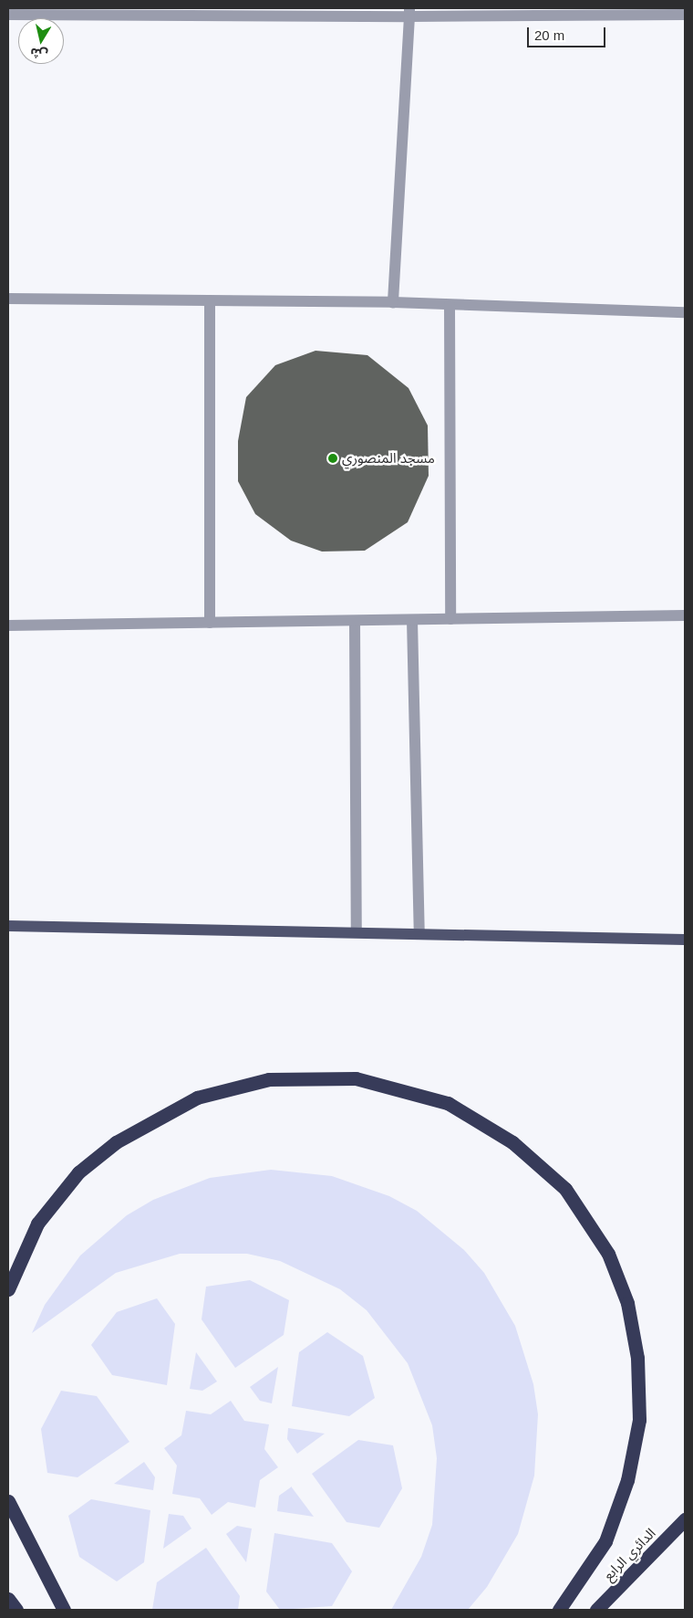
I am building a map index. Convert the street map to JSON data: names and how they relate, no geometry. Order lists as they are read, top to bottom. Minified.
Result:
{"streets":{"highway":["الدائري الرابع"]},"places":["مسجد المنصوري"],"scale_bar":"20 m","north":"bottom"}
